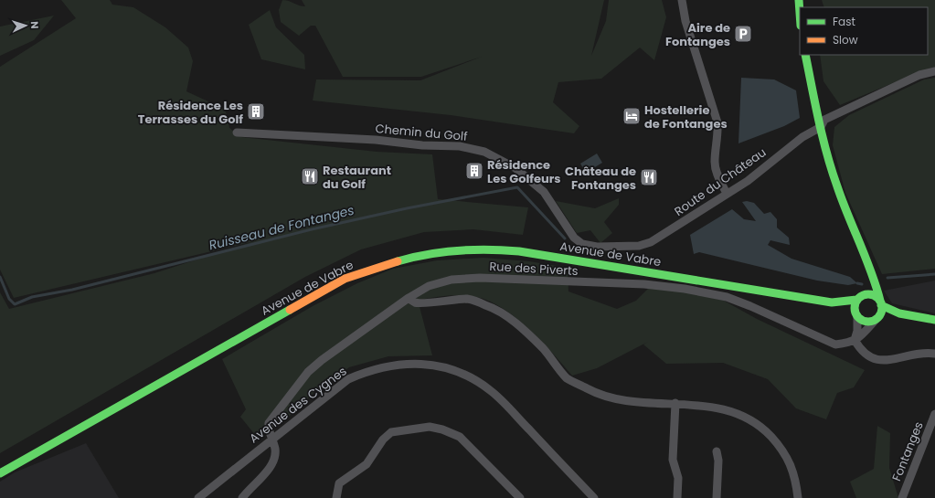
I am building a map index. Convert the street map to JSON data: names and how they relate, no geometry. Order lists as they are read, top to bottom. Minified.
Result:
{"streets":{"main road":["Avenue de Vabre"],"street":["Chemin du Golf","Route du Château","Rue des Piverts","Avenue des Cygnes","Fontanges"]},"crossings":[["Chemin du Golf","Route du Château"],["Avenue de Vabre","Rue des Piverts"],["Rue des Piverts","Avenue des Cygnes"]],"water":["Ruisseau de Fontanges"],"places":{"parking":["Aire de Fontanges"],"building":["Résidence Les Terrasses du Golf","Résidence Les Golfeurs"],"hotel":["Hostellerie de Fontanges"],"restaurant":["Restaurant du Golf","Château de Fontanges"]},"legend":["Fast","Slow"],"north":"right"}
